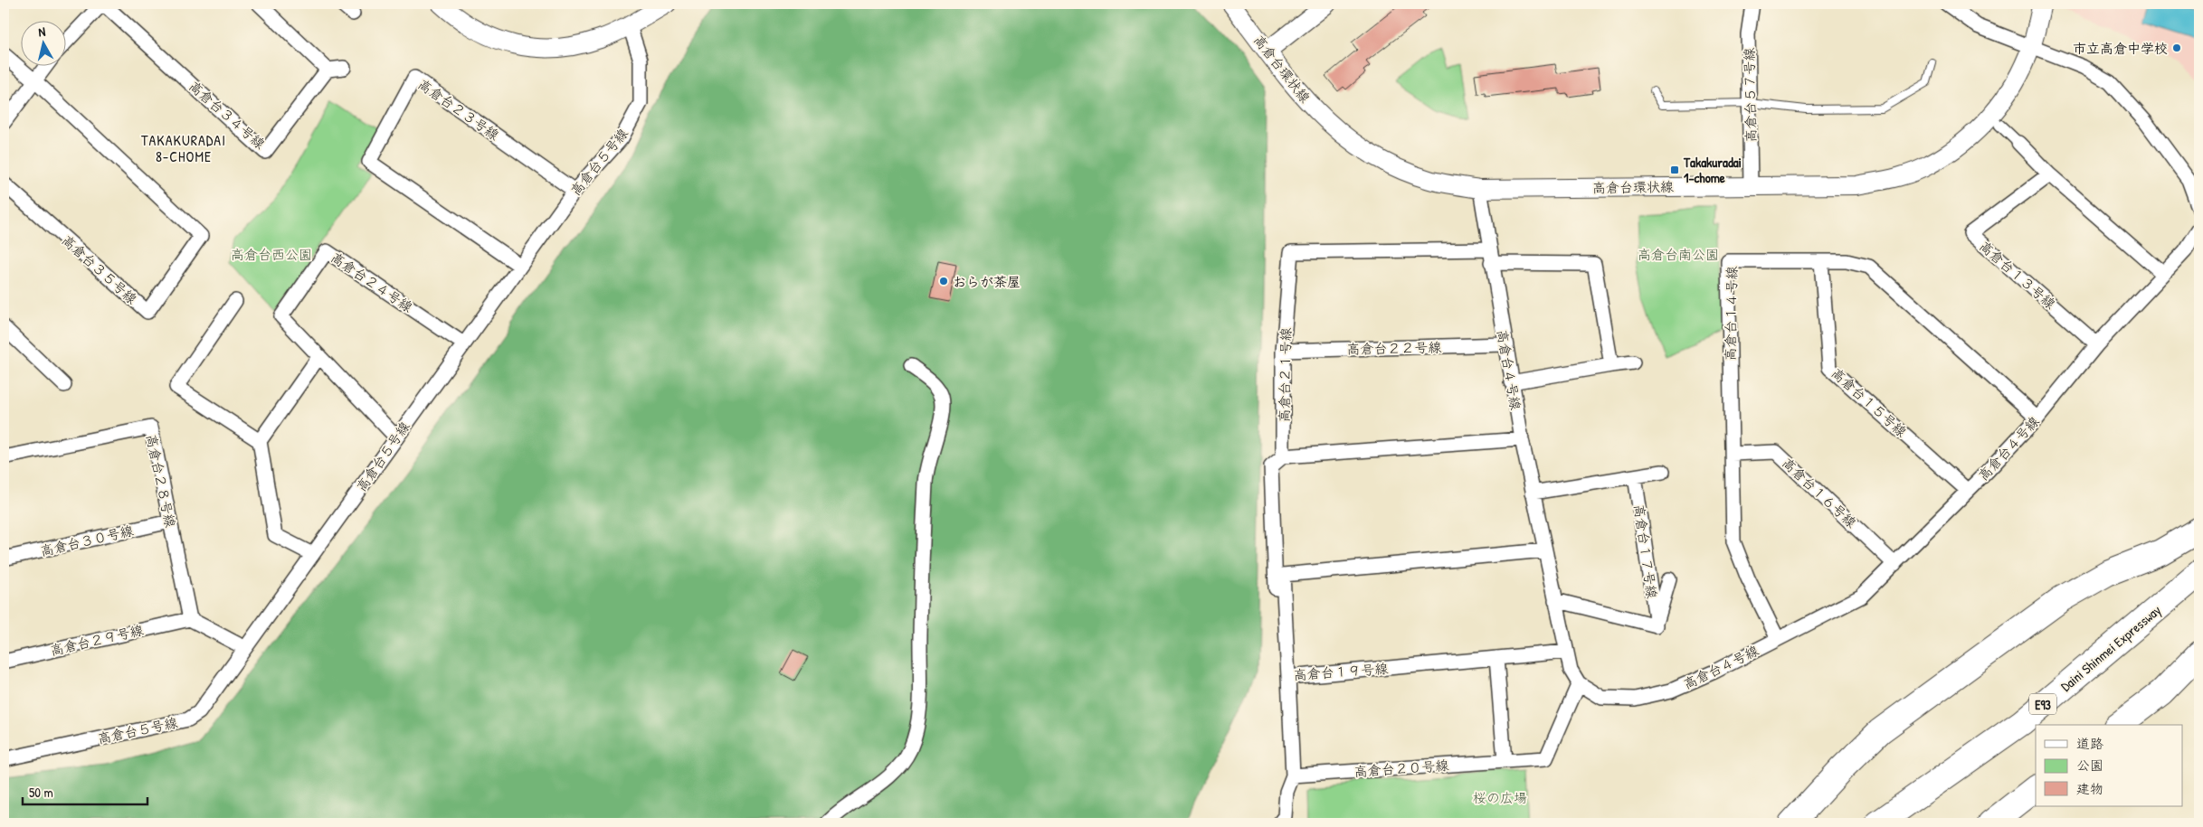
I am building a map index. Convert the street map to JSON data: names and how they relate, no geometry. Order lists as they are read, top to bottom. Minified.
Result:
{"streets":{"highway":["Daini Shinmei Expressway","E93"],"street":["高倉台環状線","高倉台５７号線","高倉台２３号線","高倉台３４号線","高倉台５号線","高倉台３５号線","高倉台１３号線","高倉台２４号線","高倉台１４号線","高倉台２２号線","高倉台４号線","高倉台２１号線","高倉台１５号線","高倉台２８号線","高倉台１６号線","高倉台３０号線","高倉台１７号線","高倉台２９号線","高倉台１９号線","高倉台２０号線"]},"crossings":[["高倉台環状線","高倉台５７号線"],["高倉台環状線","高倉台４号線"],["高倉台２３号線","高倉台５号線"],["高倉台５号線","高倉台２４号線"],["高倉台１３号線","高倉台４号線"],["高倉台１４号線","高倉台４号線"],["高倉台１４号線","高倉台１５号線"],["高倉台１４号線","高倉台１６号線"],["高倉台２２号線","高倉台４号線"],["高倉台２２号線","高倉台２１号線"],["高倉台４号線","高倉台２１号線"],["高倉台４号線","高倉台１５号線"],["高倉台４号線","高倉台１６号線"],["高倉台４号線","高倉台１９号線"],["高倉台４号線","高倉台２０号線"],["高倉台２８号線","高倉台３０号線"],["高倉台２８号線","高倉台２９号線"]],"districts":["TAKAKURADAI 8-CHOME"],"parks":["高倉台西公園","高倉台南公園","桜の広場"],"places":{"other":["市立高倉中学校","おらが茶屋"],"transit":["Takakuradai 1-chome"]},"legend":["道路","公園","建物"],"scale_bar":"50 m","north":"top"}
